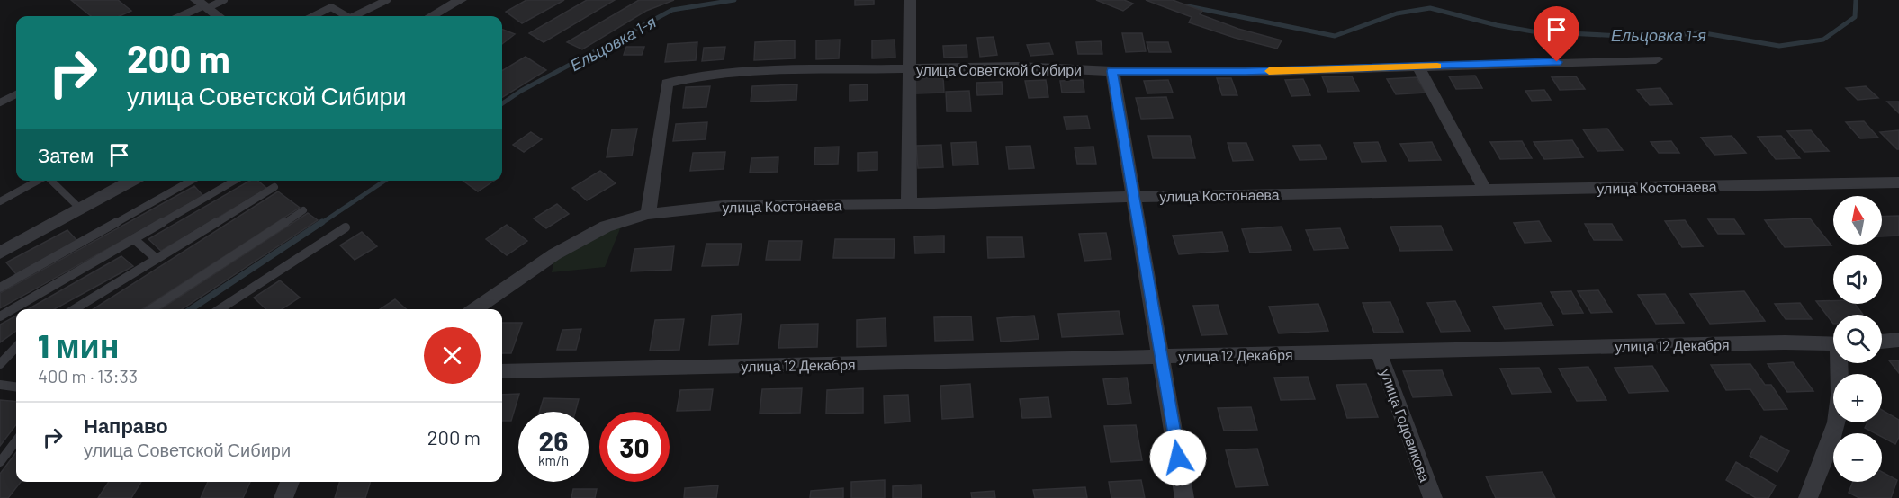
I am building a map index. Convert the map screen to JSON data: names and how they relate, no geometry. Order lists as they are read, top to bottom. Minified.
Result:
{"streets":{"street":["улица Советской Сибири","улица Костонаева","улица 12 Декабря","улица Годовикова"]},"crossings":[["улица Советской Сибири","улица Костонаева"],["улица 12 Декабря","улица Годовикова"]],"water":["Ельцовка 1-я"],"north":"top","page":{"turn":["200 m","улица Советской Сибири"],"then":"Затем","map_buttons":["+","−"],"heading":["1 мин","400 m · 13:33"],"list":[{"name":"Направо","note":"улица Советской Сибири","value":"200 m"}],"speed":"26 km/h","limit":"30"}}
